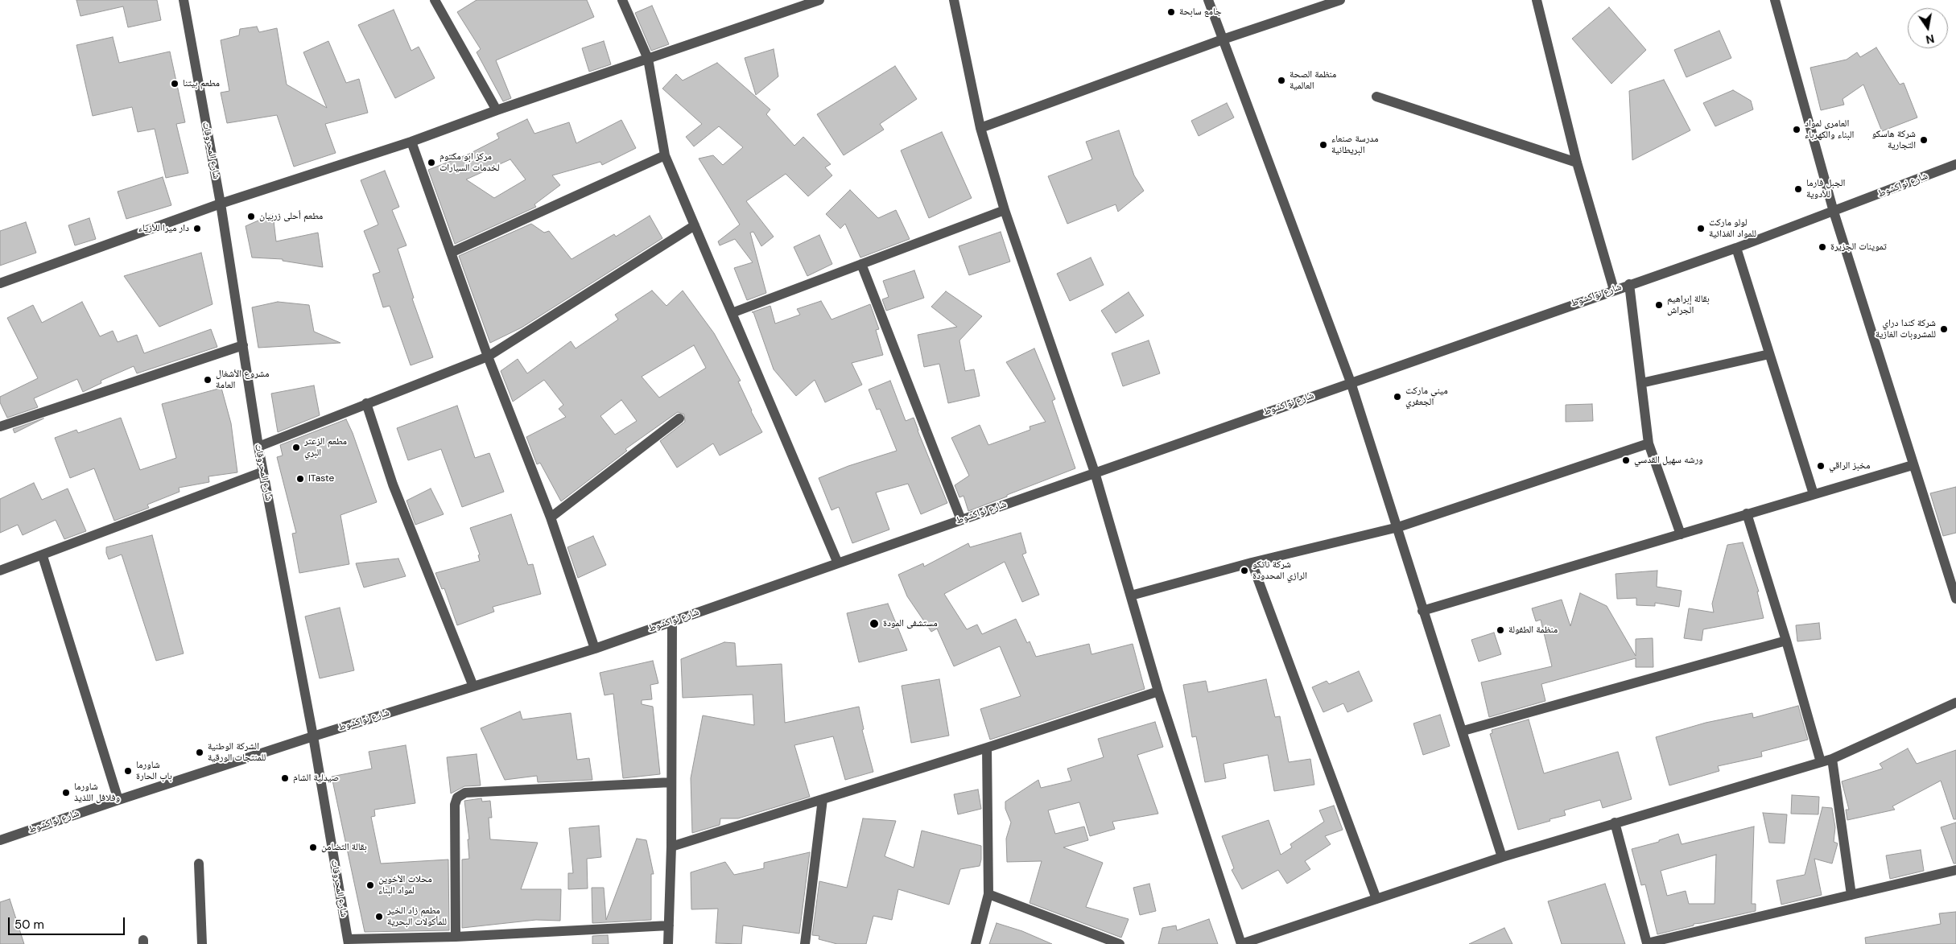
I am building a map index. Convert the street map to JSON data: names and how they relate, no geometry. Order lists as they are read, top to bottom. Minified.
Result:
{"streets":{"street":["شارع المحروقات","شارع نواكشوط"]},"crossings":[["شارع المحروقات","شارع نواكشوط"]],"places":["جامع سابحة","منظمة الصحة العالمية","مطعم بيتنا","العامري لمواد البناء والكهرباء","شركة هاسكو التجارية","مدرسة صنعاء البريطانية","مركز ابو مكتوم لخدمات السيارات","الجبل فارما للأدوية","مطعم أحلى زربيان","دار ميرا للأزياء","لولو ماركت للمواد الغذائية","تموينات الجزيرة","بقالة إبراهيم الجراش","شركة كندا دراي للمشروبات الغازية","مشروع الأشغال العامة","ميني ماركت الجعفري","مطعم الزعتر البري","ورشه سهيل القدسي","مخبز الراقي","ITaste","شركة ناتكو الرازي المحدودة","مستشفى المودة","منظمة الطفولة","الشركة الوطنية للمنتجات الورقية","شاورما باب الحارة","صيدلية الشام","شاورما وفلافل اللذيذ","بقالة التضامن","محلات الأخوين لمواد البناء","مطعم زاد الخير للمأكولات البحرية"],"scale_bar":"50 m","north":"bottom"}
